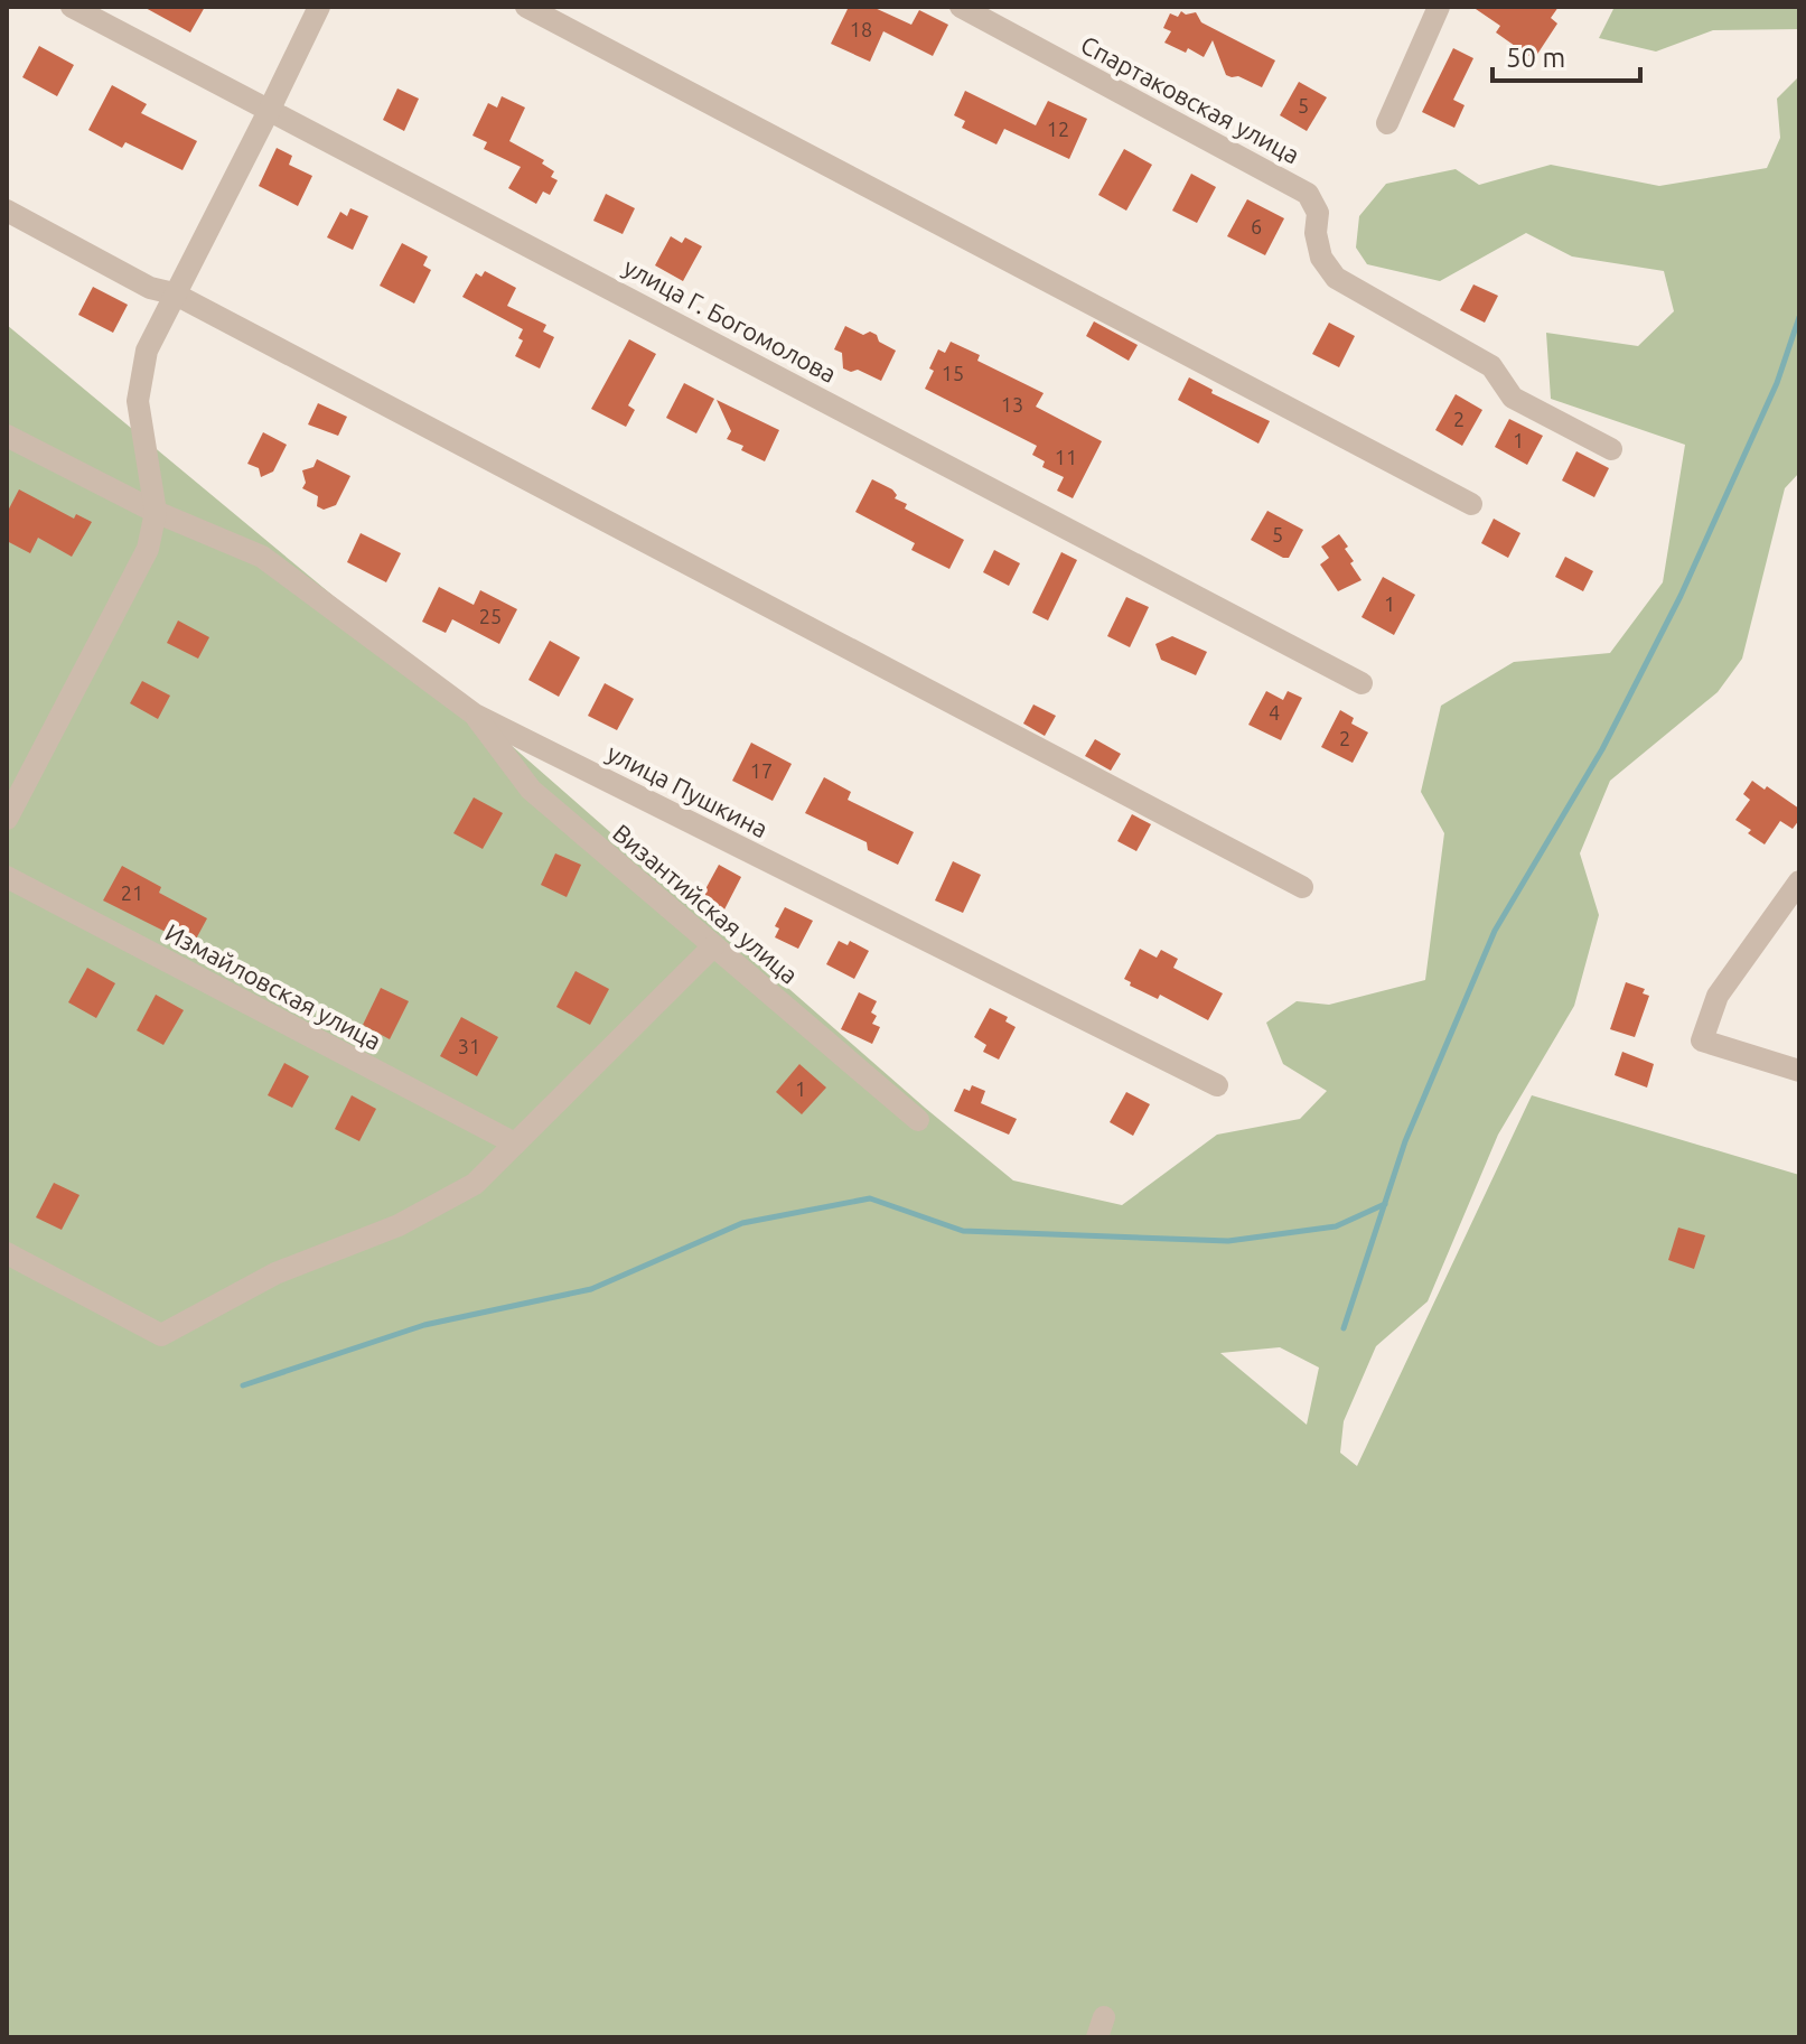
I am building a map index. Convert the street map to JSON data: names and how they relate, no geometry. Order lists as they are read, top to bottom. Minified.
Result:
{"streets":{"street":["Спартаковская улица","улица Г. Богомолова","улица Пушкина","Византийская улица","Измайловская улица"]},"crossings":[["улица Пушкина","Византийская улица"]],"house_numbers":["18","5","12","6","15","13","2","1","11","5","1","25","4","2","17","21","31","1"],"scale_bar":"50 m"}
